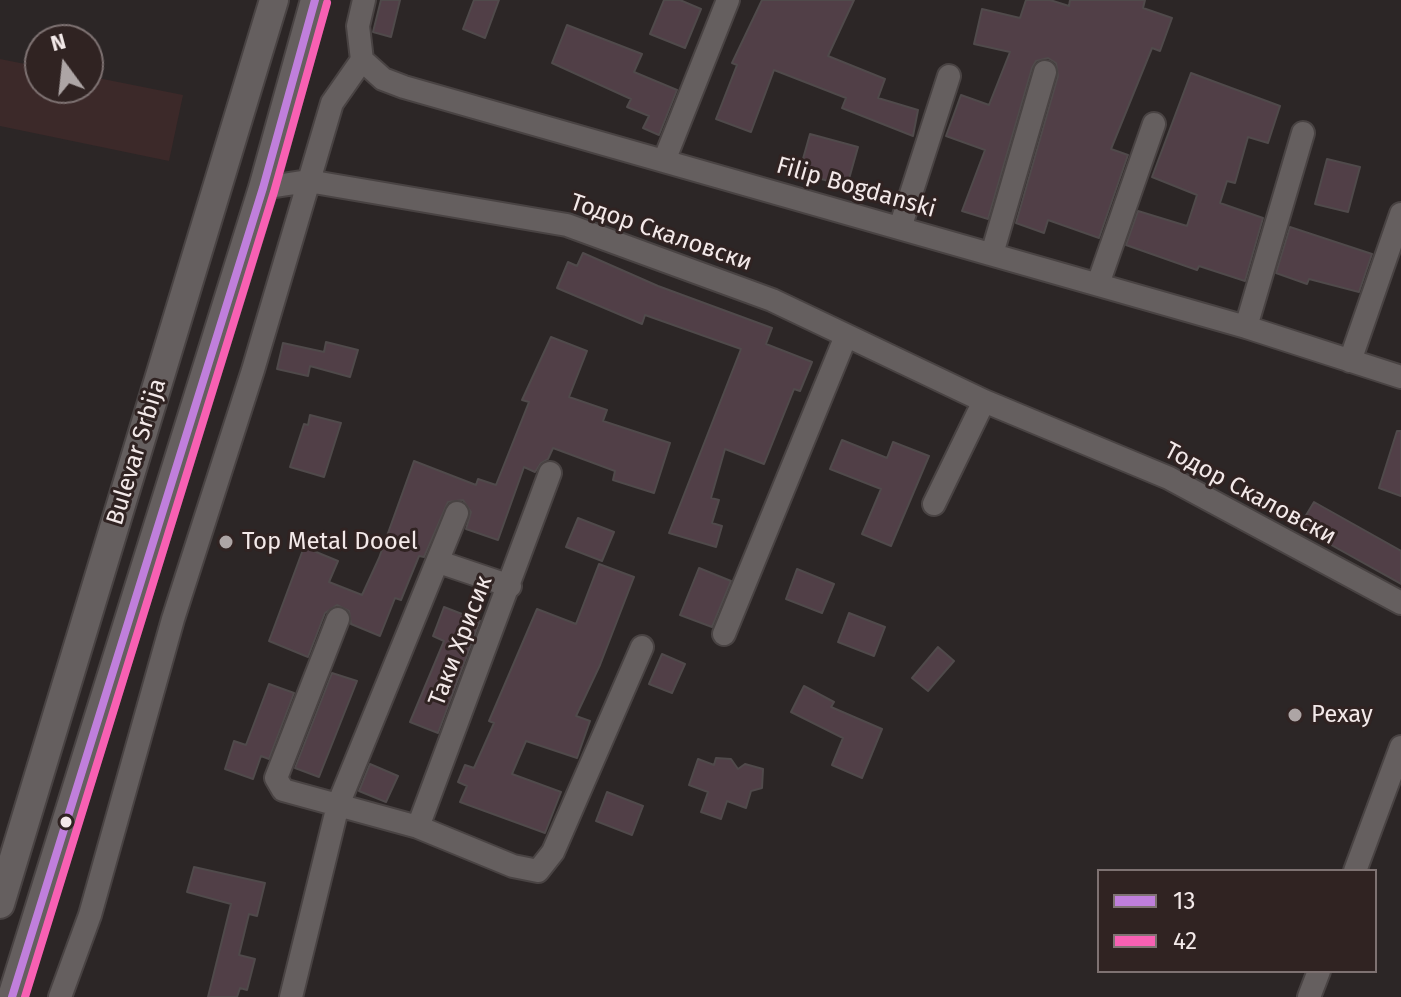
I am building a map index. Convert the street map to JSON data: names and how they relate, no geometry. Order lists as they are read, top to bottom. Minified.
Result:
{"streets":{"street":["Filip Bogdanski","Тодор Скаловски","Bulevar Srbija","Таки Хрисик"]},"crossings":[["Тодор Скаловски","Bulevar Srbija"]],"places":["Top Metal Dooel","Рехау"],"lines":["transit line 13","transit line 42"],"legend":["13","42"],"north":"top"}
